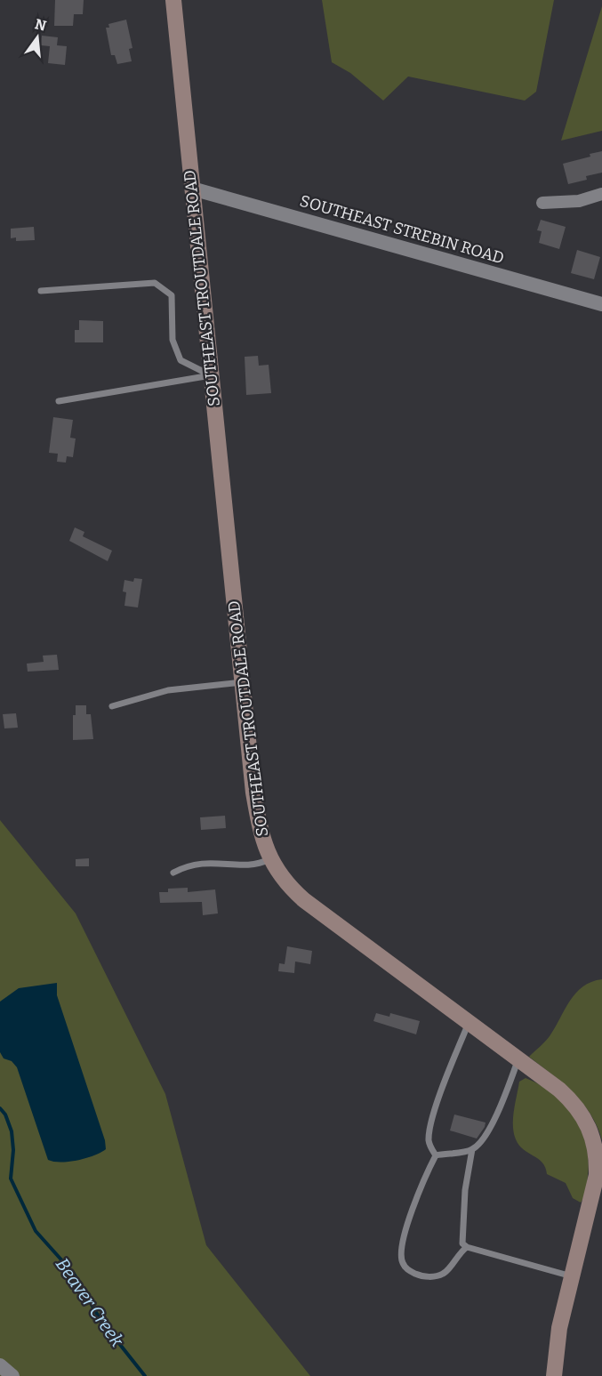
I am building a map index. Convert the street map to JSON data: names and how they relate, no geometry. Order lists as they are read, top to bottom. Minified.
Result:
{"streets":{"main road":["SOUTHEAST TROUTDALE ROAD"],"street":["SOUTHEAST STREBIN ROAD"]},"crossings":[["SOUTHEAST STREBIN ROAD","SOUTHEAST TROUTDALE ROAD"]],"water":["Beaver Creek"],"north":"top"}
